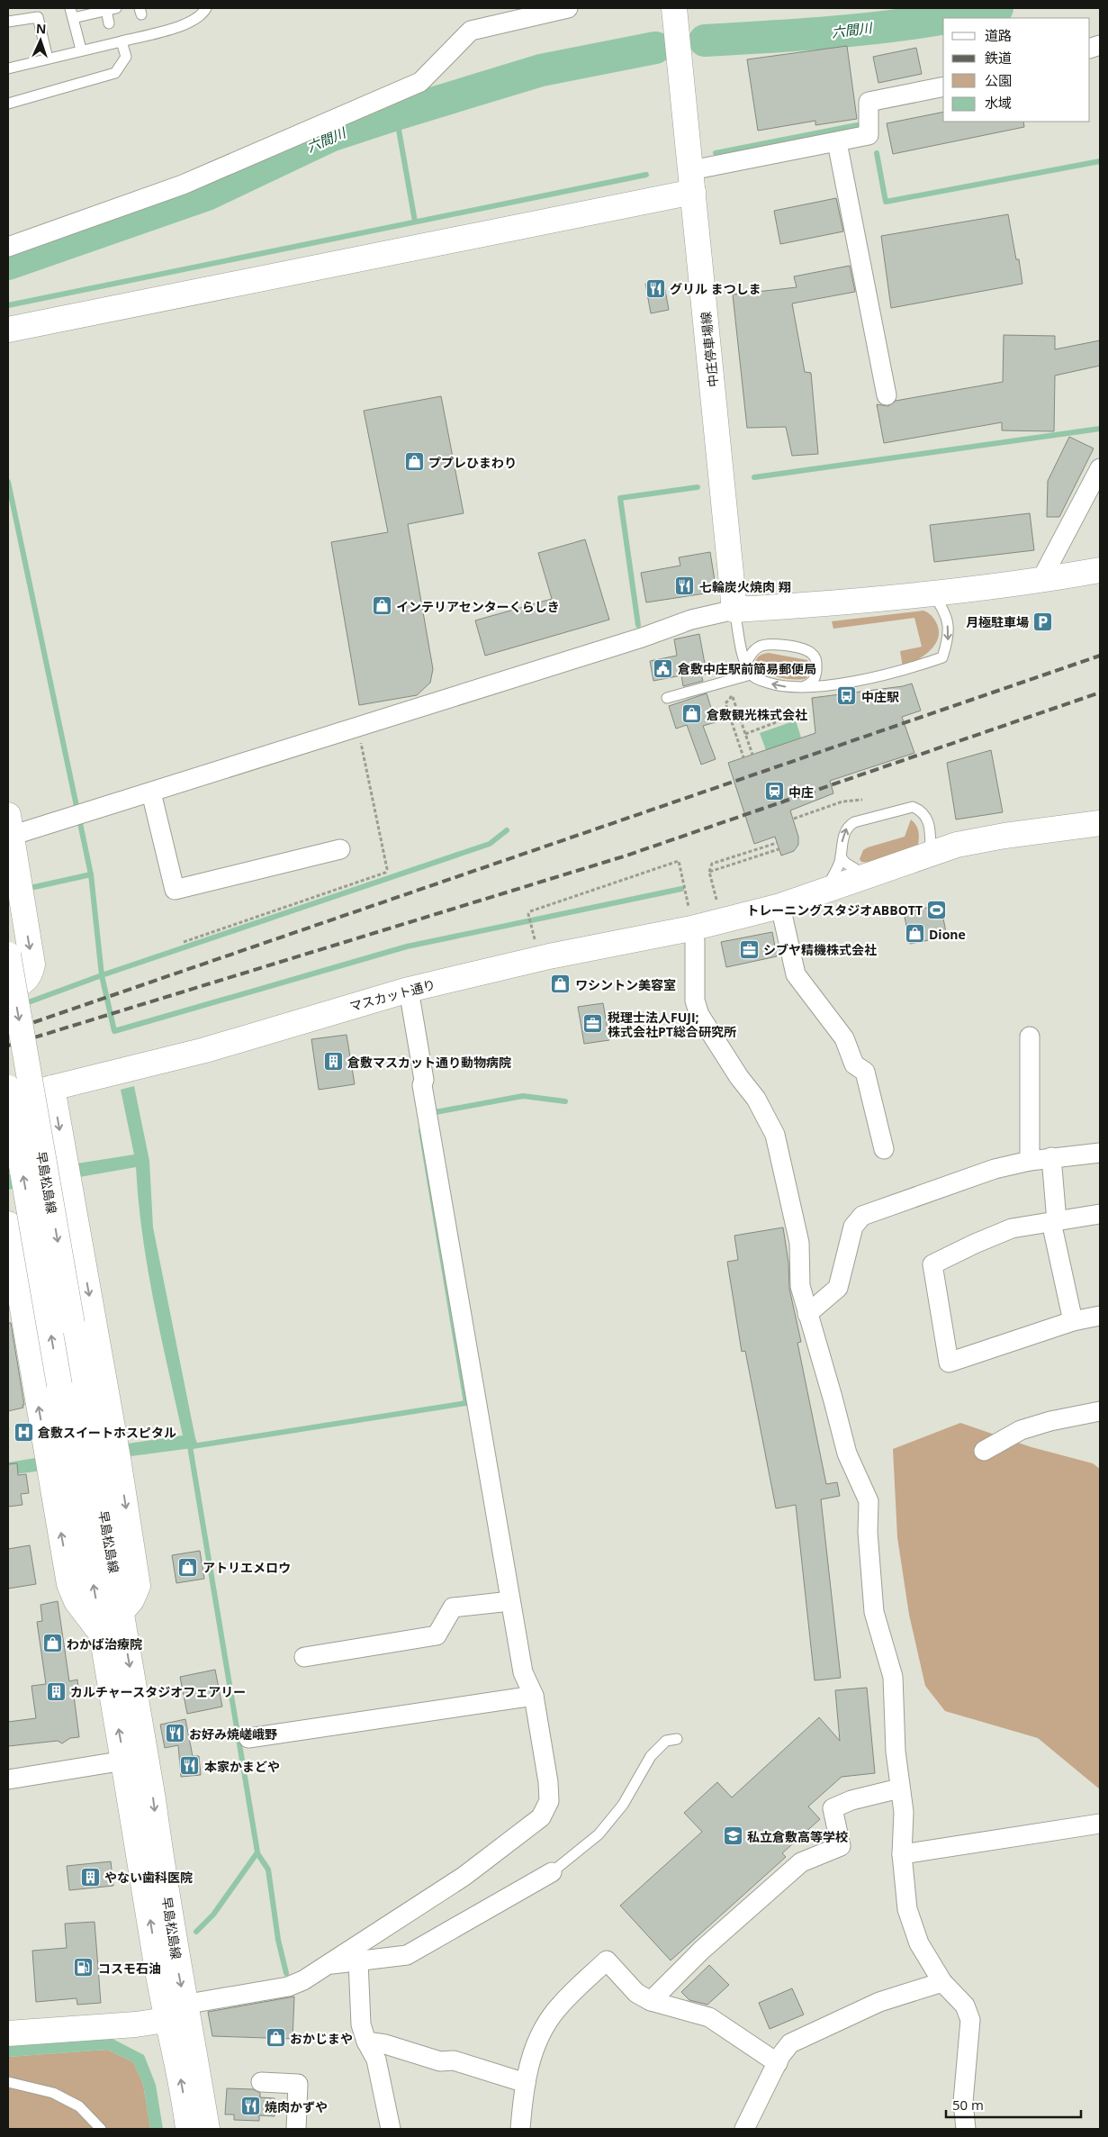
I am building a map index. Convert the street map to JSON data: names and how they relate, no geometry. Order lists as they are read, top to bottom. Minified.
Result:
{"streets":{"main road":["中庄停車場線","マスカット通り","早島松島線"]},"water":["六間川"],"places":{"restaurant":["グリル まつしま","七輪炭火焼肉 翔","お好み焼嵯峨野","本家かまどや","焼肉かずや"],"shop":["ププレひまわり","インテリアセンターくらしき","倉敷観光株式会社","Dione","ワシントン美容室","アトリエメロウ","わかば治療院","おかじまや"],"parking":["月極駐車場"],"public building":["倉敷中庄駅前簡易郵便局"],"bus stop":["中庄駅"],"station":["中庄"],"sports":["トレーニングスタジオABBOTT"],"office":["シブヤ精機株式会社","税理士法人FUJI; 株式会社PT総合研究所"],"building":["倉敷マスカット通り動物病院","カルチャースタジオフェアリー","やない歯科医院"],"hospital":["倉敷スイートホスピタル"],"school or university":["私立倉敷高等学校"],"fuel station":["コスモ石油"]},"legend":["道路","鉄道","公園","水域"],"scale_bar":"50 m","north":"top"}
